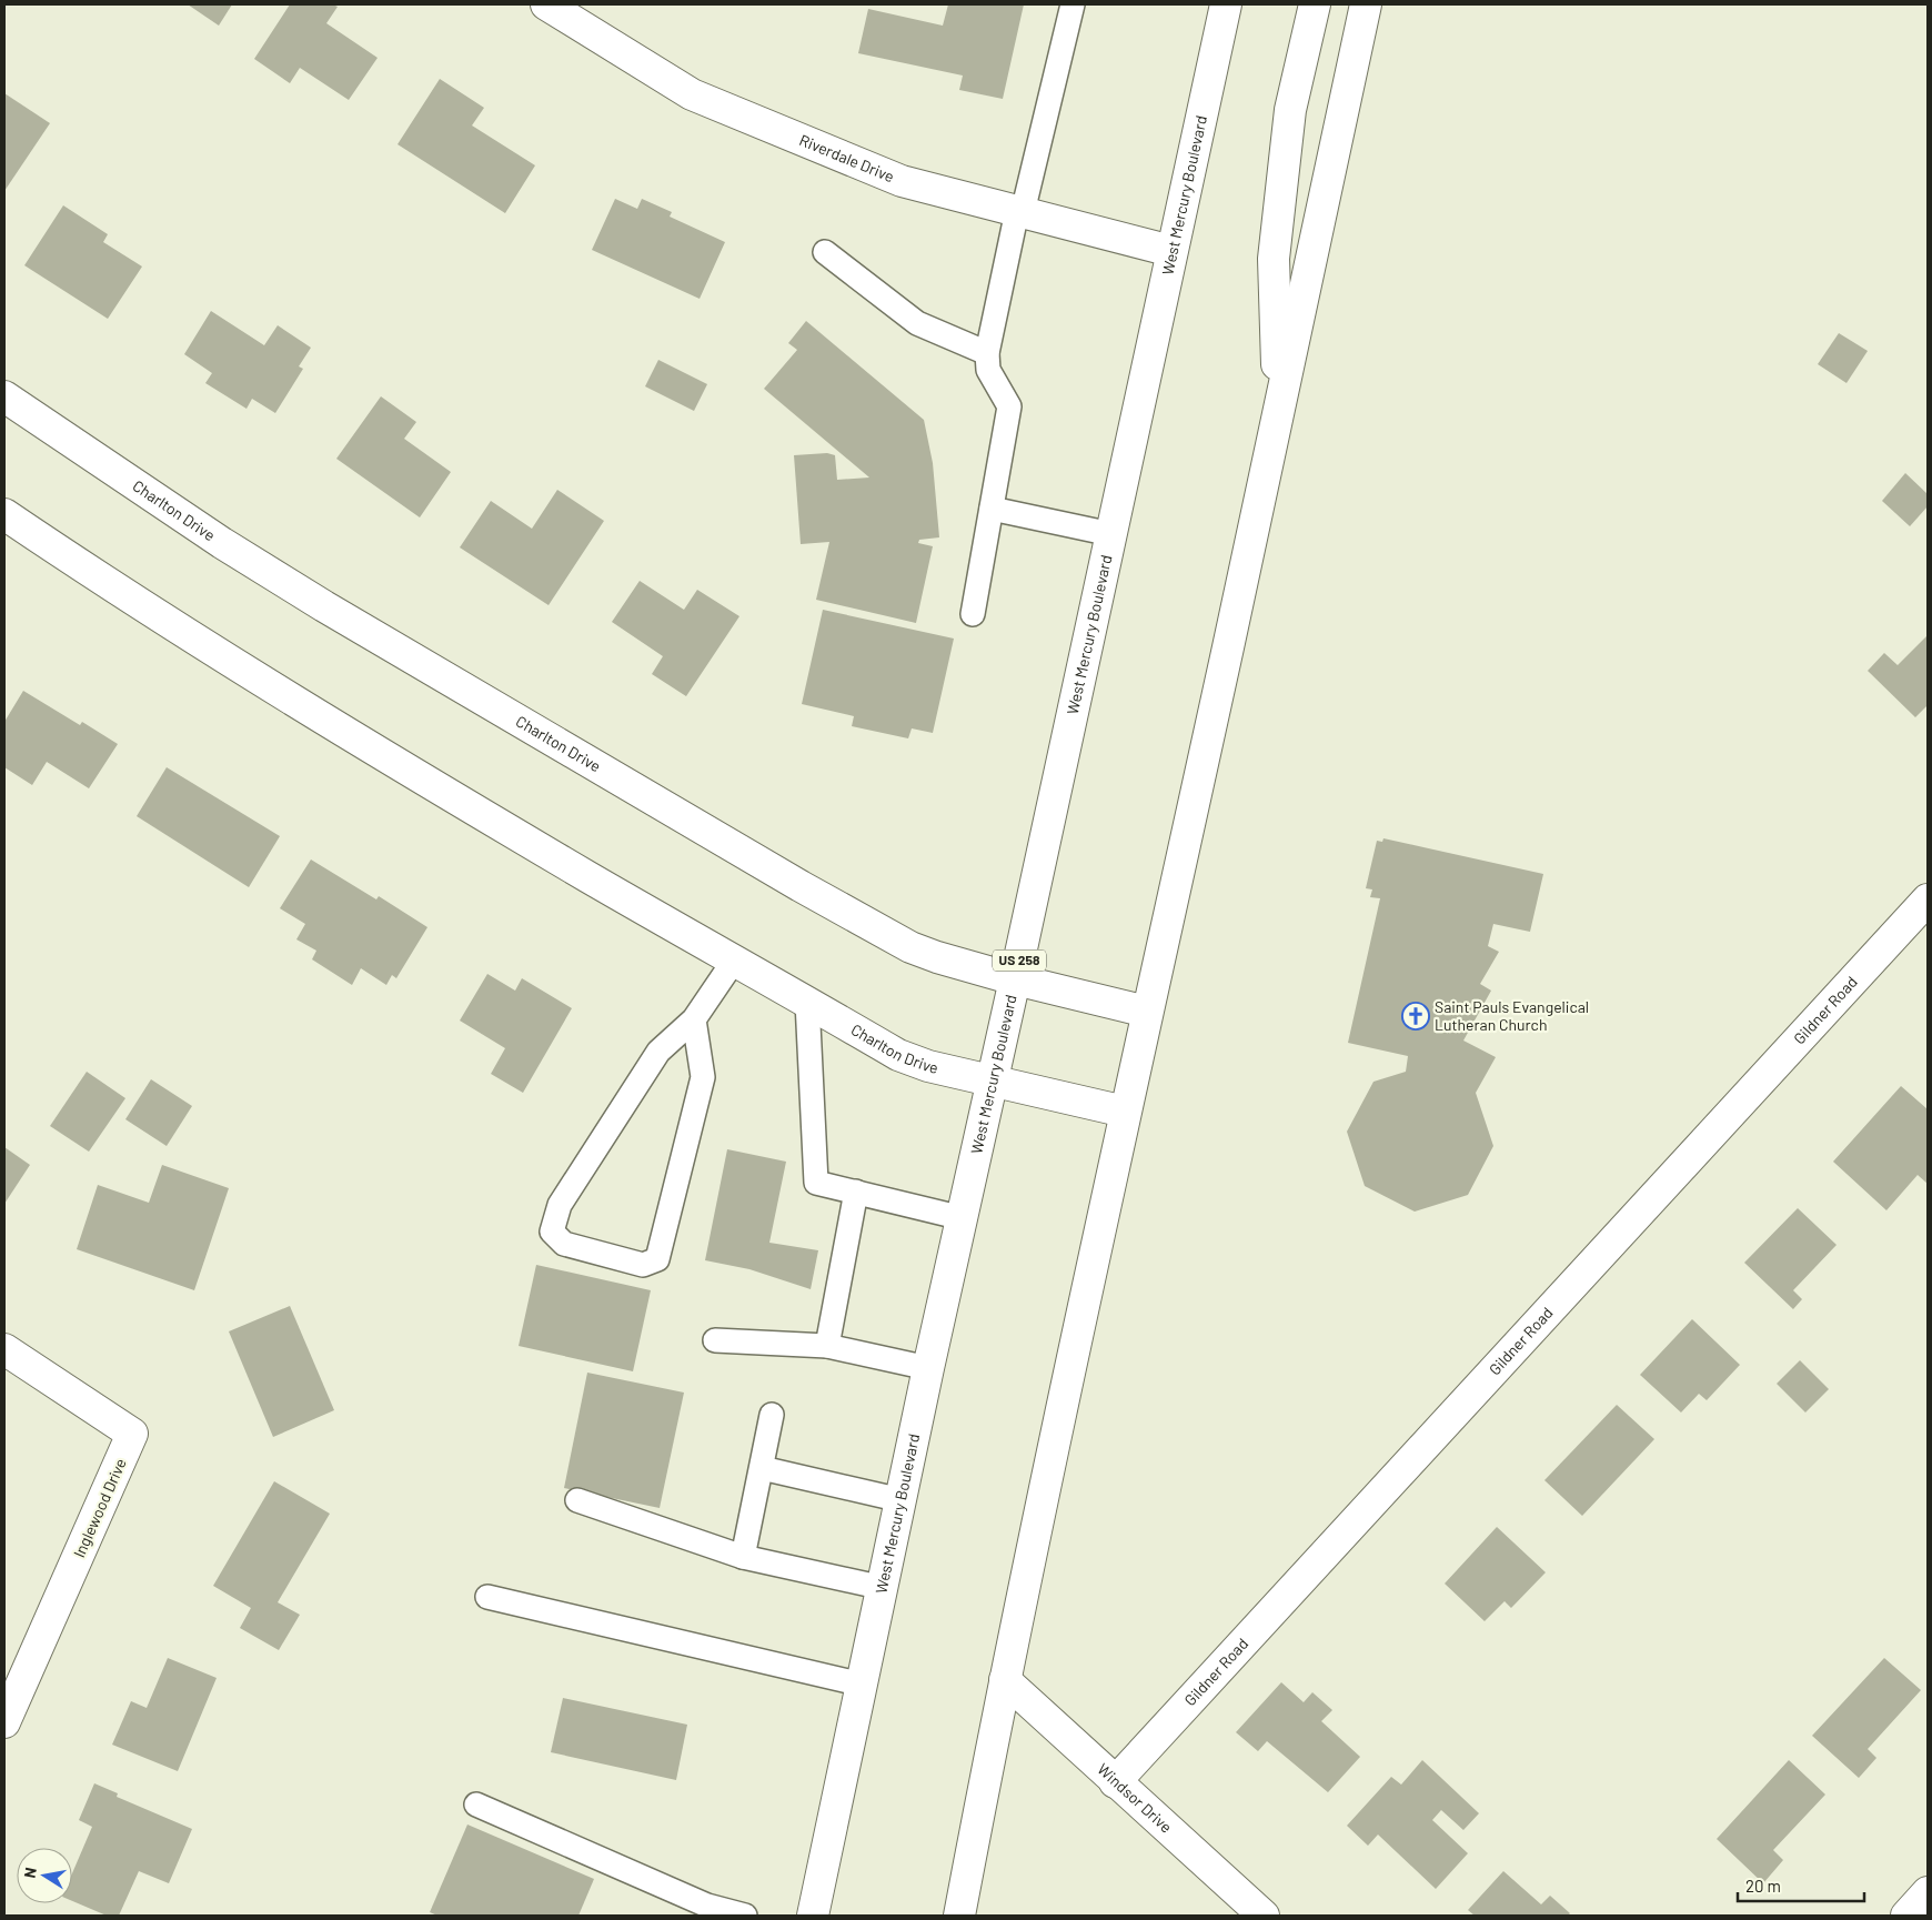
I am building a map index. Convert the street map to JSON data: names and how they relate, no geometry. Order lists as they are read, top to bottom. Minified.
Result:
{"streets":{"street":["Riverdale Drive","West Mercury Boulevard","Charlton Drive","US 258","Gildner Road","Inglewood Drive","Windsor Drive"]},"crossings":[["Riverdale Drive","West Mercury Boulevard"],["West Mercury Boulevard","Charlton Drive"],["Gildner Road","Windsor Drive"]],"places":{"church":["Saint Pauls Evangelical Lutheran Church"]},"scale_bar":"20 m","north":"left"}
